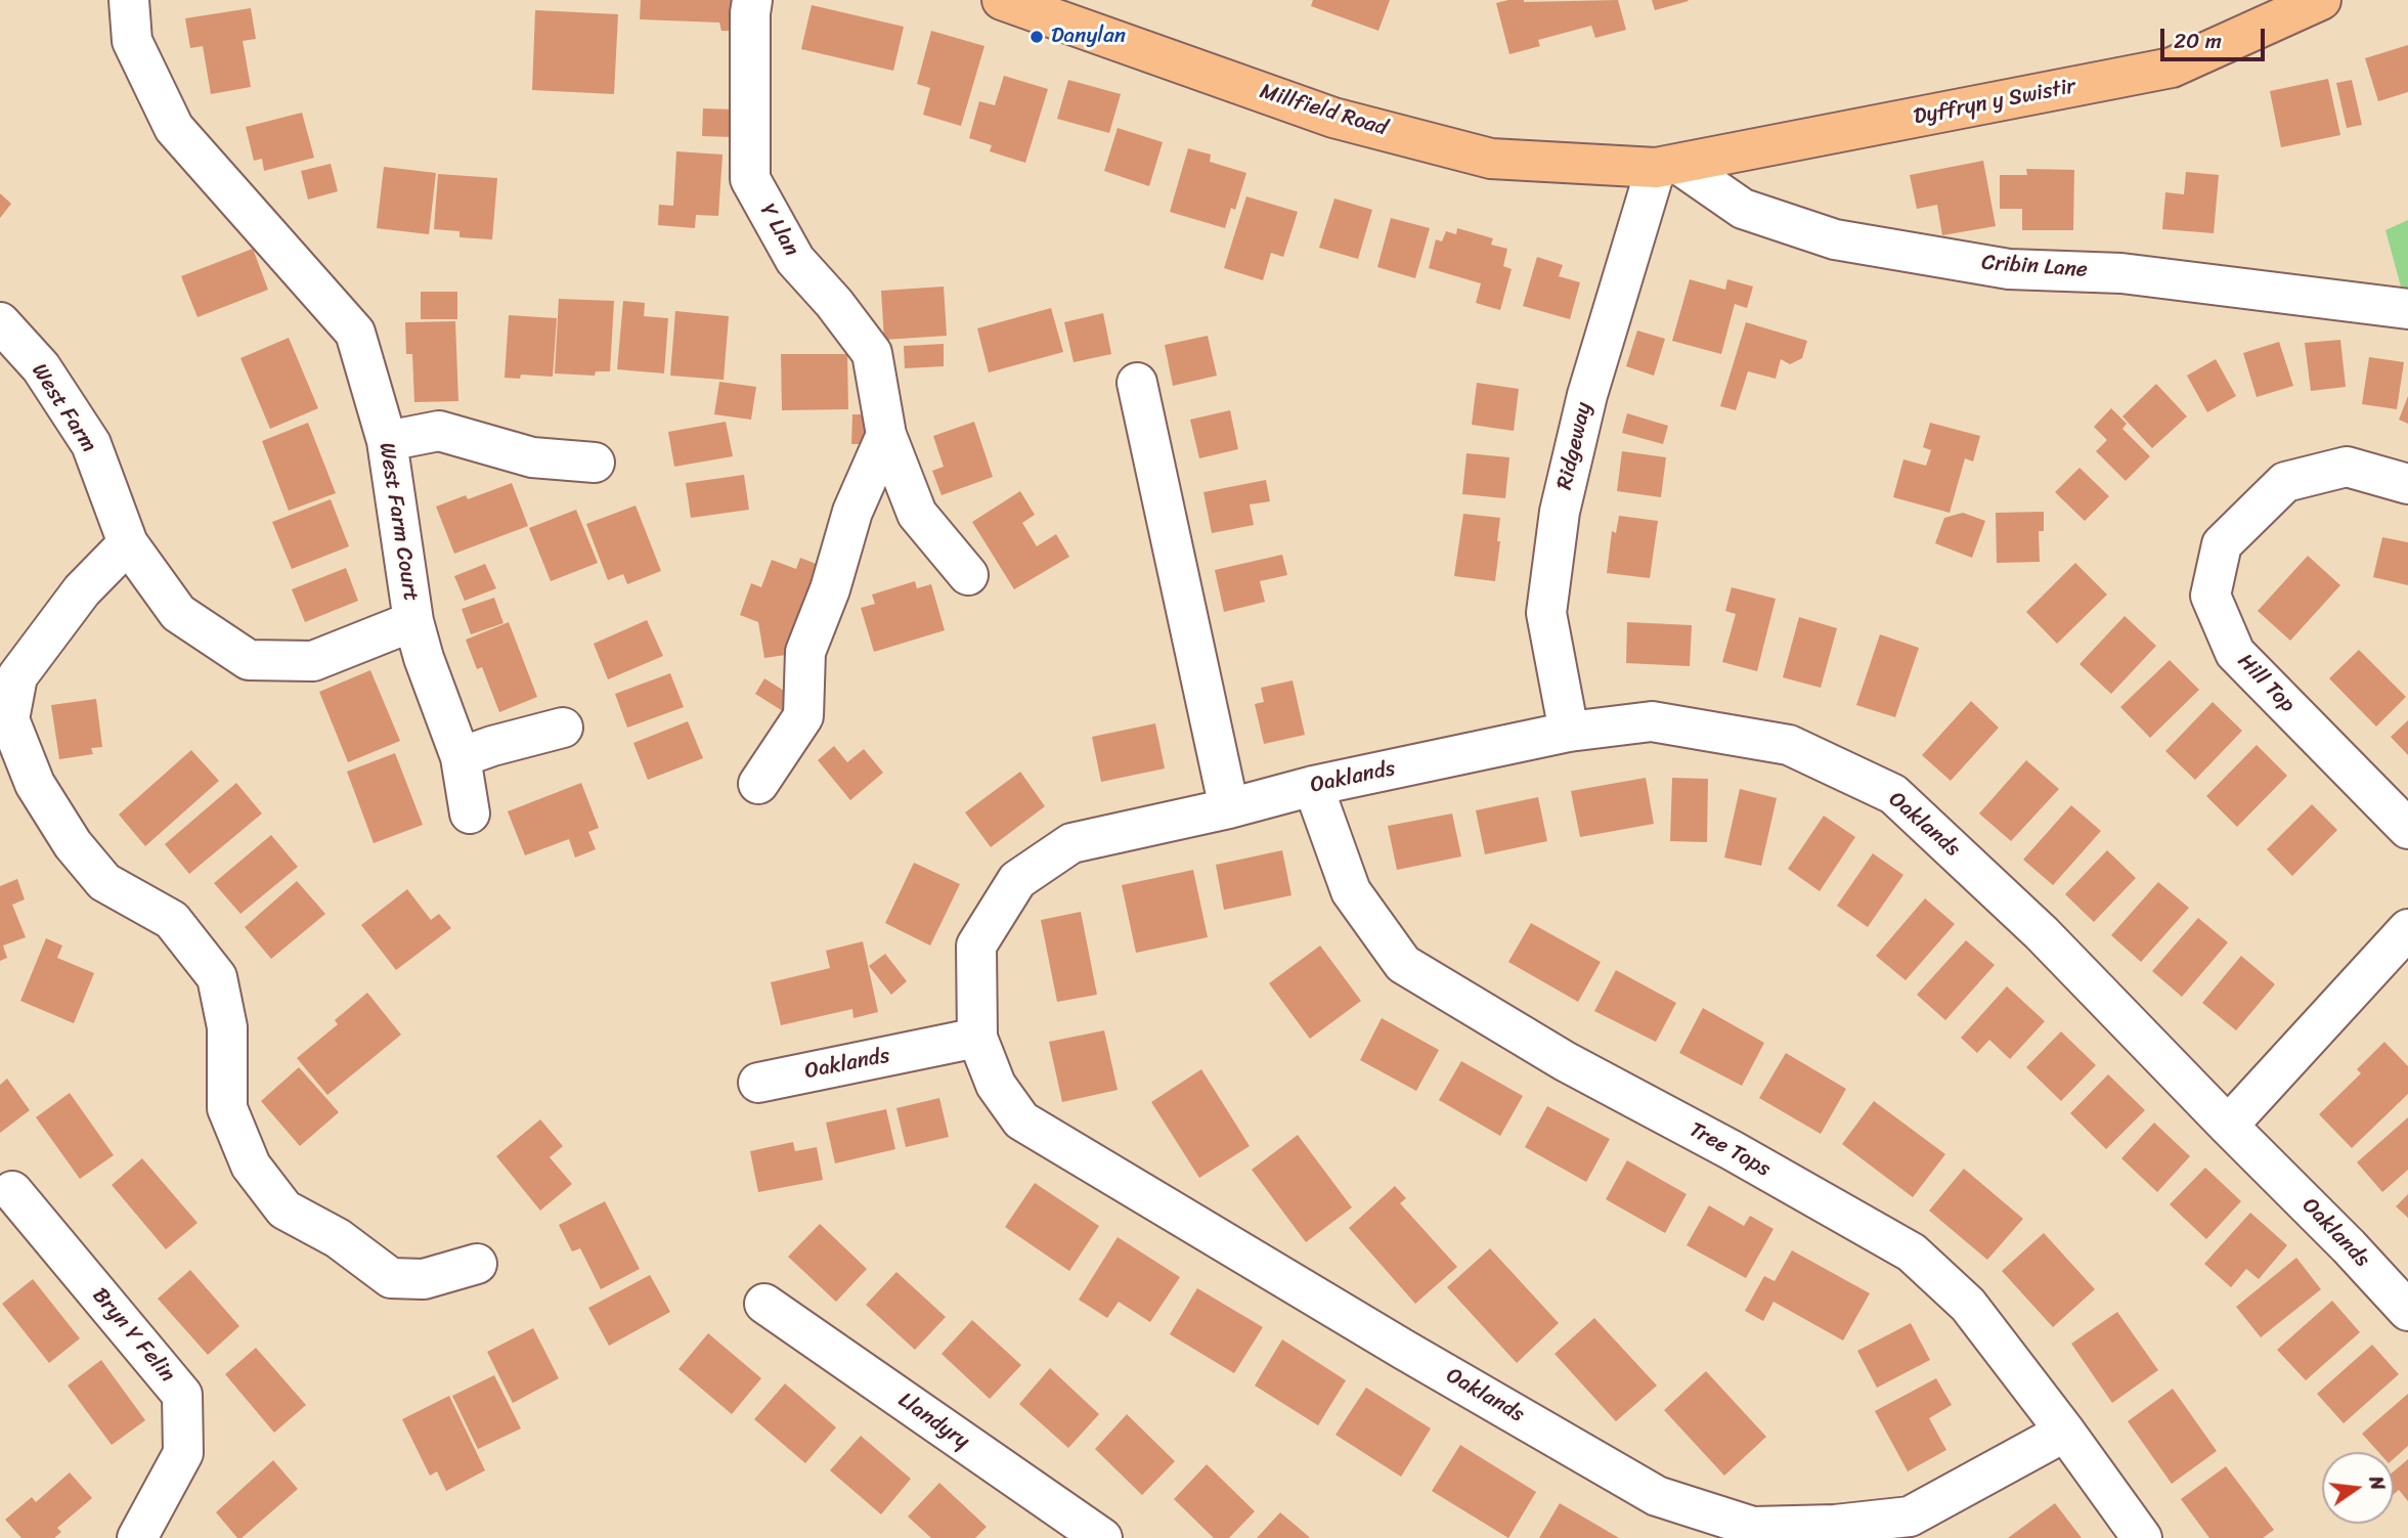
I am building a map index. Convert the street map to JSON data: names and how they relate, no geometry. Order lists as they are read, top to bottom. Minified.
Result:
{"streets":{"main road":["Dyffryn y Swistir","Millfield Road"],"street":["Y Llan","Cribin Lane","West Farm","Ridgeway","West Farm Court","Hill Top","Oaklands","Tree Tops","Bryn Y Felin","Llandyry"]},"crossings":[["Dyffryn y Swistir","Millfield Road"],["Dyffryn y Swistir","Cribin Lane"],["Dyffryn y Swistir","Ridgeway"],["Millfield Road","Cribin Lane"],["Millfield Road","Ridgeway"],["Cribin Lane","Ridgeway"],["West Farm","West Farm Court"],["Ridgeway","Oaklands"],["Oaklands","Tree Tops"]],"places":["Danylan"],"scale_bar":"20 m","north":"right"}
